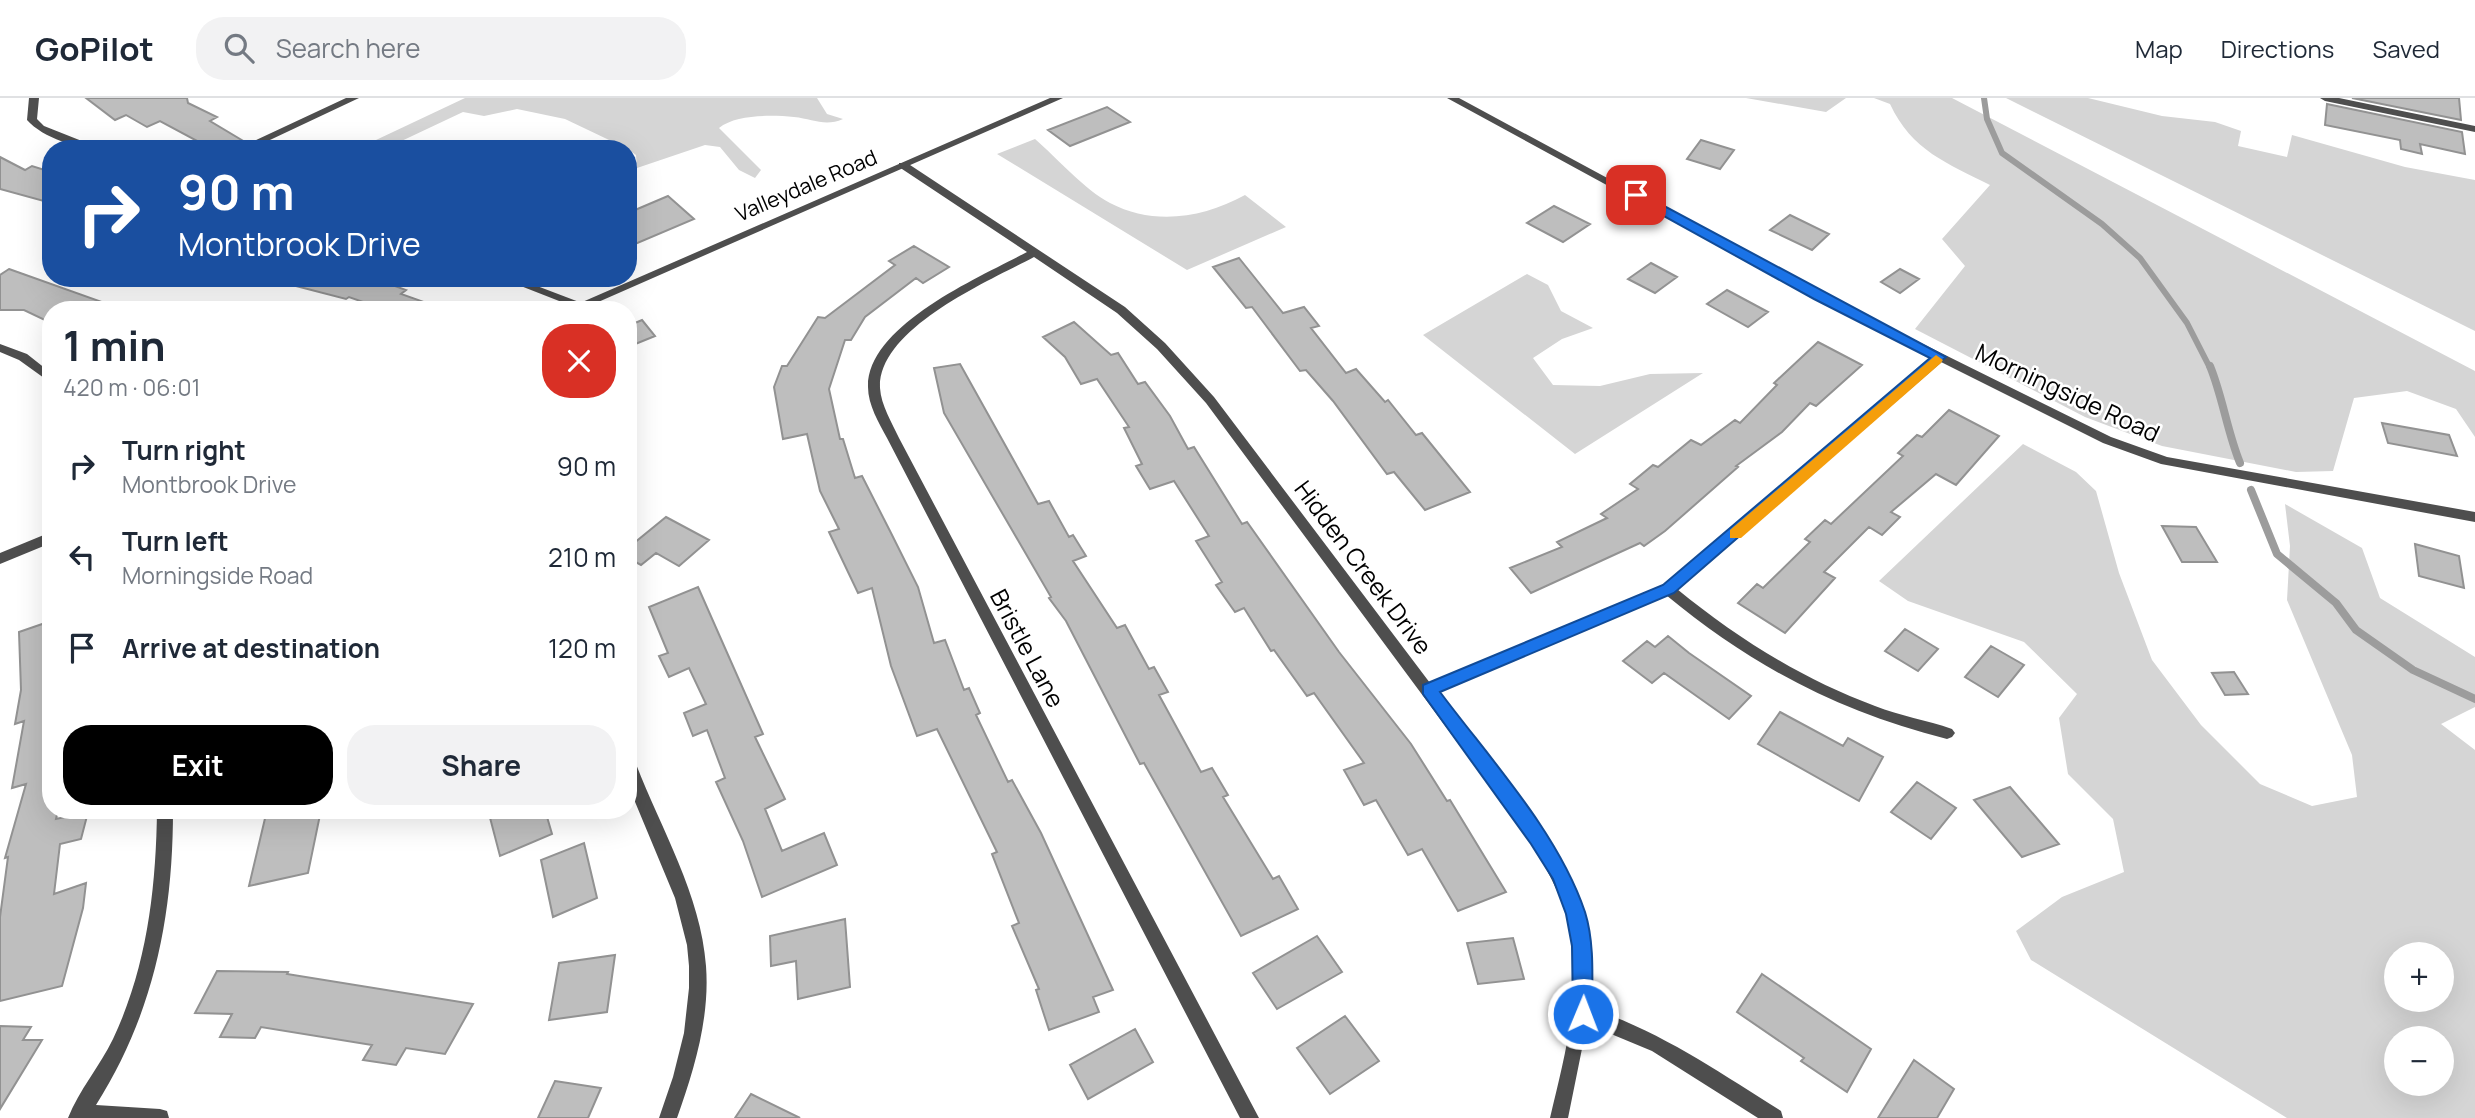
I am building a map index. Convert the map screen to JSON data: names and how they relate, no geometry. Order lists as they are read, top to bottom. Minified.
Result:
{"streets":{"street":["Valleydale Road","Morningside Road","Hidden Creek Drive","Bristle Lane"]},"crossings":[["Valleydale Road","Hidden Creek Drive"],["Hidden Creek Drive","Bristle Lane"]],"page":{"header":"GoPilot","search":"Search here","nav":["Map","Directions","Saved"],"turn":["90 m","Montbrook Drive"],"heading":["1 min","420 m · 06:01"],"list":[{"name":"Turn right","note":"Montbrook Drive","value":"90 m"},{"name":"Turn left","note":"Morningside Road","value":"210 m"},{"name":"Arrive at destination","value":"120 m"}],"buttons":["Exit","Share"],"map_buttons":["+","−"]}}
